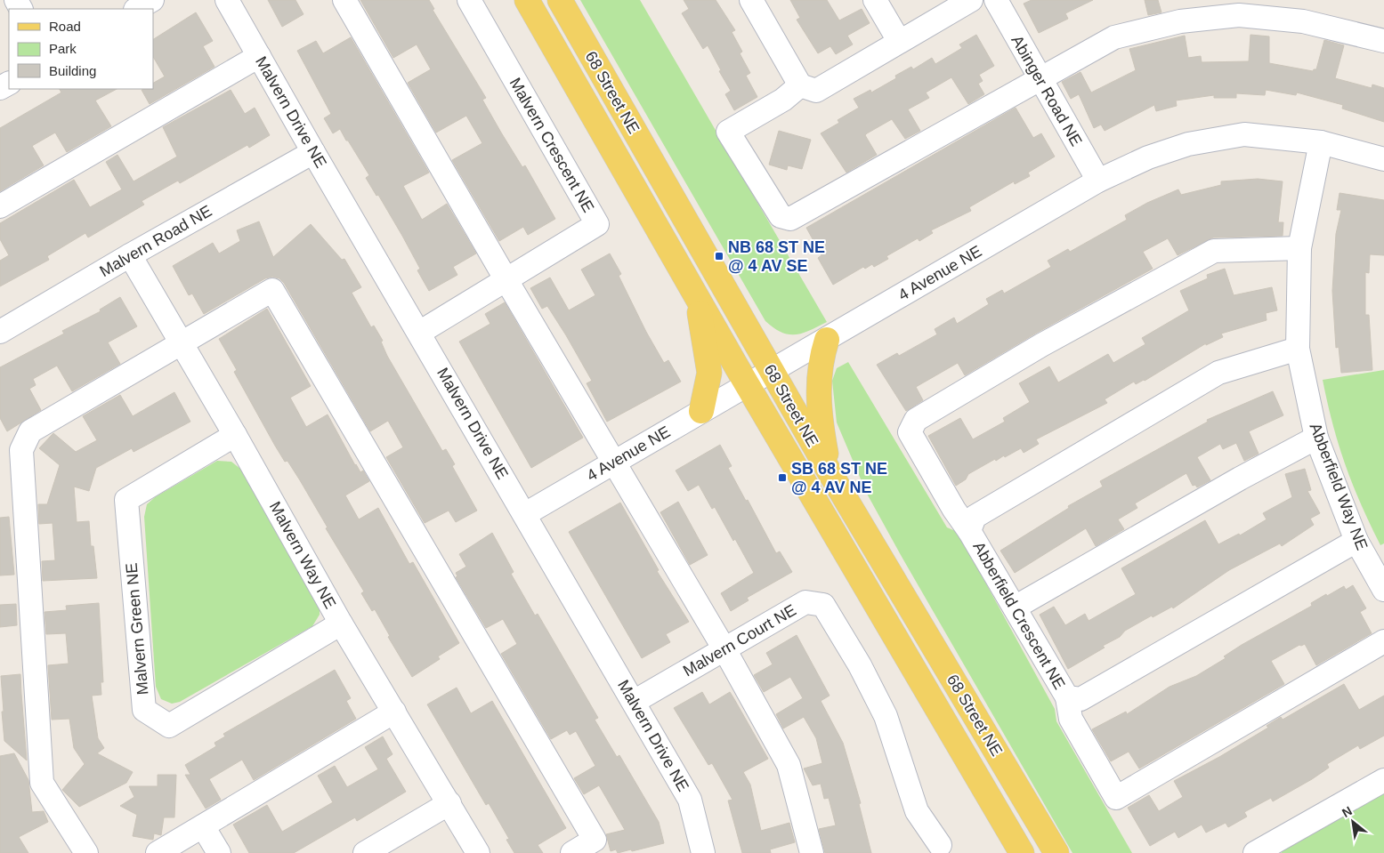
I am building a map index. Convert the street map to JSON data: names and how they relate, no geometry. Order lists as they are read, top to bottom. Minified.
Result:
{"streets":{"main road":["68 Street NE"],"street":["Abinger Road NE","Malvern Drive NE","Malvern Crescent NE","Malvern Road NE","4 Avenue NE","Abberfield Way NE","Malvern Way NE","Abberfield Crescent NE","Malvern Green NE","Malvern Court NE"]},"crossings":[["Abinger Road NE","4 Avenue NE"],["68 Street NE","4 Avenue NE"],["Malvern Drive NE","Malvern Crescent NE"],["Malvern Drive NE","Malvern Road NE"],["Malvern Drive NE","4 Avenue NE"],["Malvern Drive NE","Malvern Court NE"],["Malvern Road NE","Malvern Way NE"],["4 Avenue NE","Abberfield Way NE"],["Abberfield Way NE","Abberfield Crescent NE"],["Malvern Way NE","Malvern Green NE"]],"places":{"transit":["NB 68 ST NE @ 4 AV SE","SB 68 ST NE @ 4 AV NE"]},"legend":["Road","Park","Building"],"north":"top left"}
